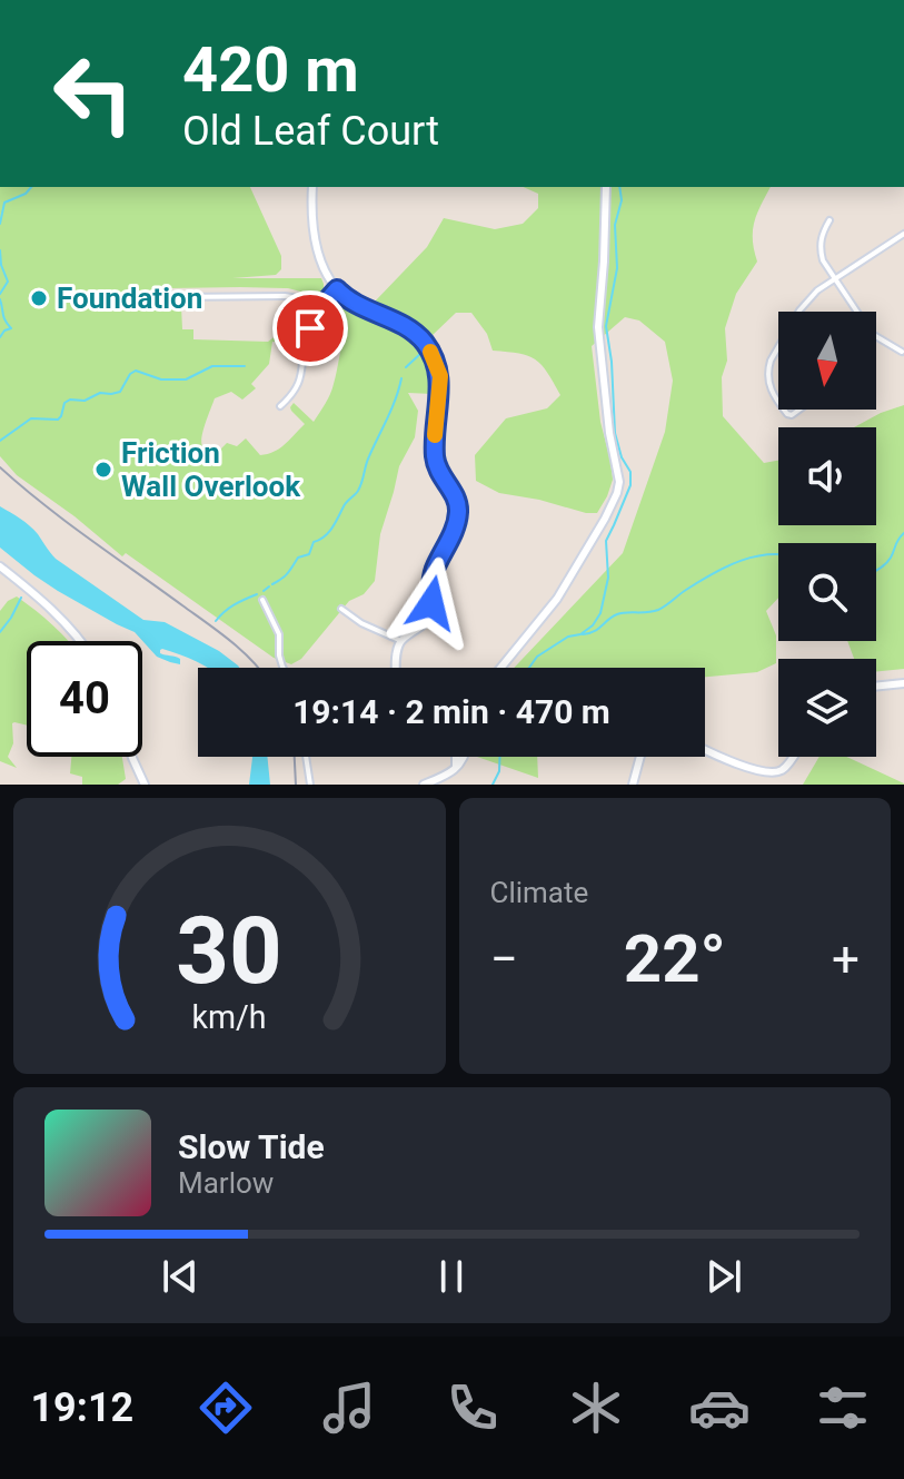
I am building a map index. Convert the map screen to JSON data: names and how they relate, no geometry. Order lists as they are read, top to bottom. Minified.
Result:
{"places":["Foundation","Friction Wall Overlook"],"north":"bottom","page":{"turn":["420 m","Old Leaf Court"],"limit":"40","trip":"19:14 · 2 min · 470 m","tile":"Climate","heat":["−","22°","+"],"song":["Slow Tide","Marlow"],"tabs":"19:12","gauge":["30","km/h"]}}
